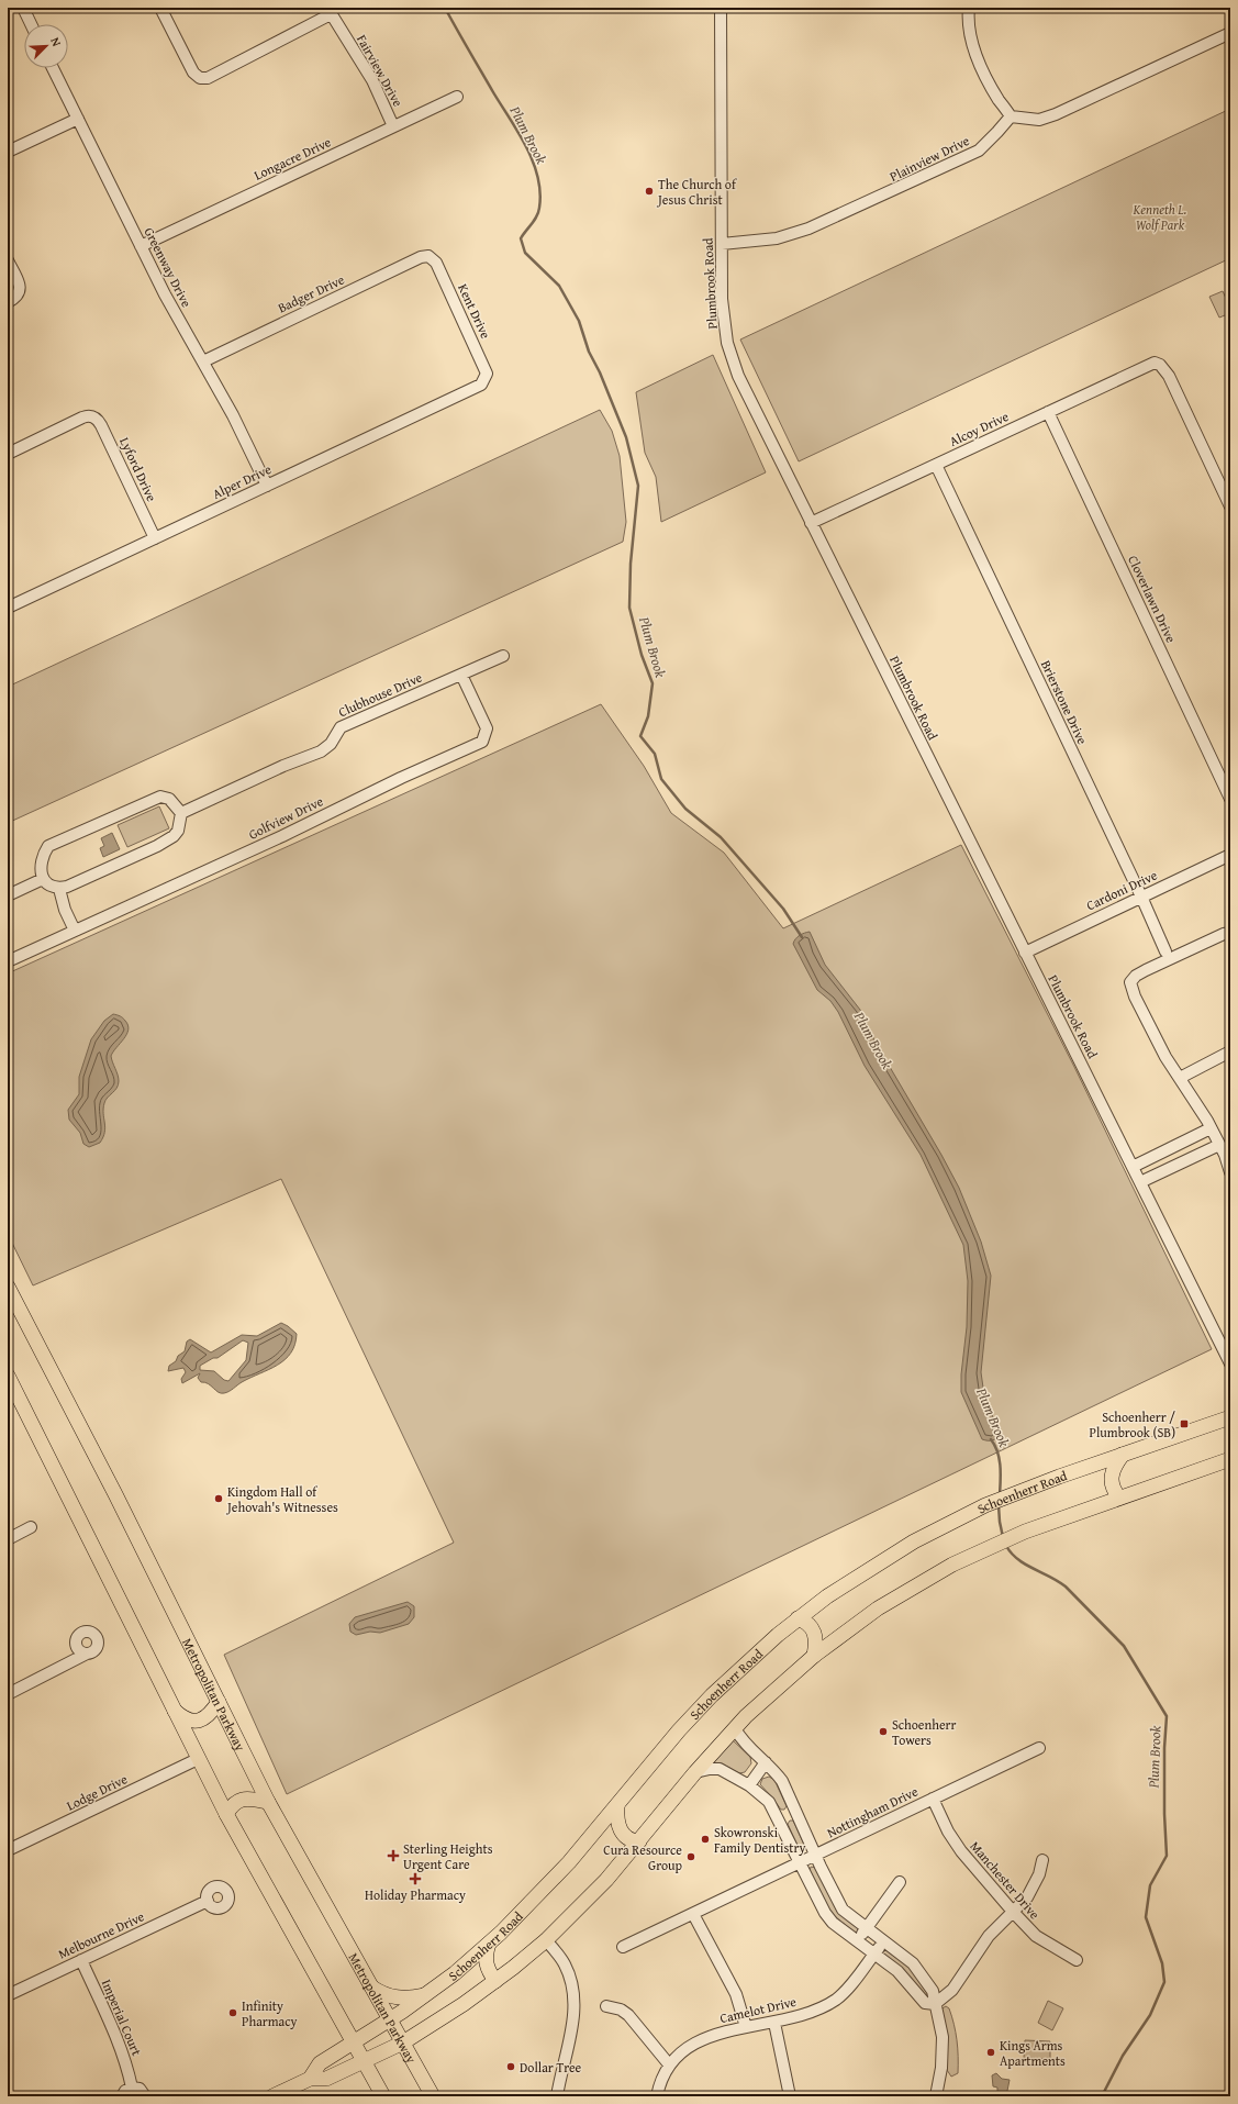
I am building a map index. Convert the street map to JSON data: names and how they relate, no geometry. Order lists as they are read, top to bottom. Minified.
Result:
{"streets":{"main road":["Schoenherr Road","Metropolitan Parkway"],"street":["Fairview Drive","Longacre Drive","Plainview Drive","Greenway Drive","Plumbrook Road","Badger Drive","Kent Drive","Alcoy Drive","Lyford Drive","Alper Drive","Cloverlawn Drive","Clubhouse Drive","Brierstone Drive","Golfview Drive","Cardoni Drive","Lodge Drive","Nottingham Drive","Manchester Drive","Melbourne Drive","Camelot Drive","Imperial Court"]},"crossings":[["Fairview Drive","Longacre Drive"],["Longacre Drive","Greenway Drive"],["Plainview Drive","Plumbrook Road"],["Greenway Drive","Badger Drive"],["Greenway Drive","Alper Drive"],["Plumbrook Road","Alcoy Drive"],["Plumbrook Road","Cardoni Drive"],["Badger Drive","Kent Drive"],["Kent Drive","Alper Drive"],["Alcoy Drive","Cloverlawn Drive"],["Alcoy Drive","Brierstone Drive"],["Lyford Drive","Alper Drive"],["Clubhouse Drive","Golfview Drive"],["Brierstone Drive","Cardoni Drive"],["Schoenherr Road","Metropolitan Parkway"],["Nottingham Drive","Manchester Drive"],["Melbourne Drive","Imperial Court"]],"water":["Plum Brook"],"parks":["Kenneth L. Wolf Park"],"places":{"other":["The Church of Jesus Christ","Kingdom Hall of Jehovah's Witnesses","Schoenherr Towers","Skowronski Family Dentistry","Cura Resource Group","Infinity Pharmacy","Kings Arms Apartments","Dollar Tree"],"transit":["Schoenherr / Plumbrook (SB)"],"health":["Sterling Heights Urgent Care","Holiday Pharmacy"]},"north":"top right"}
